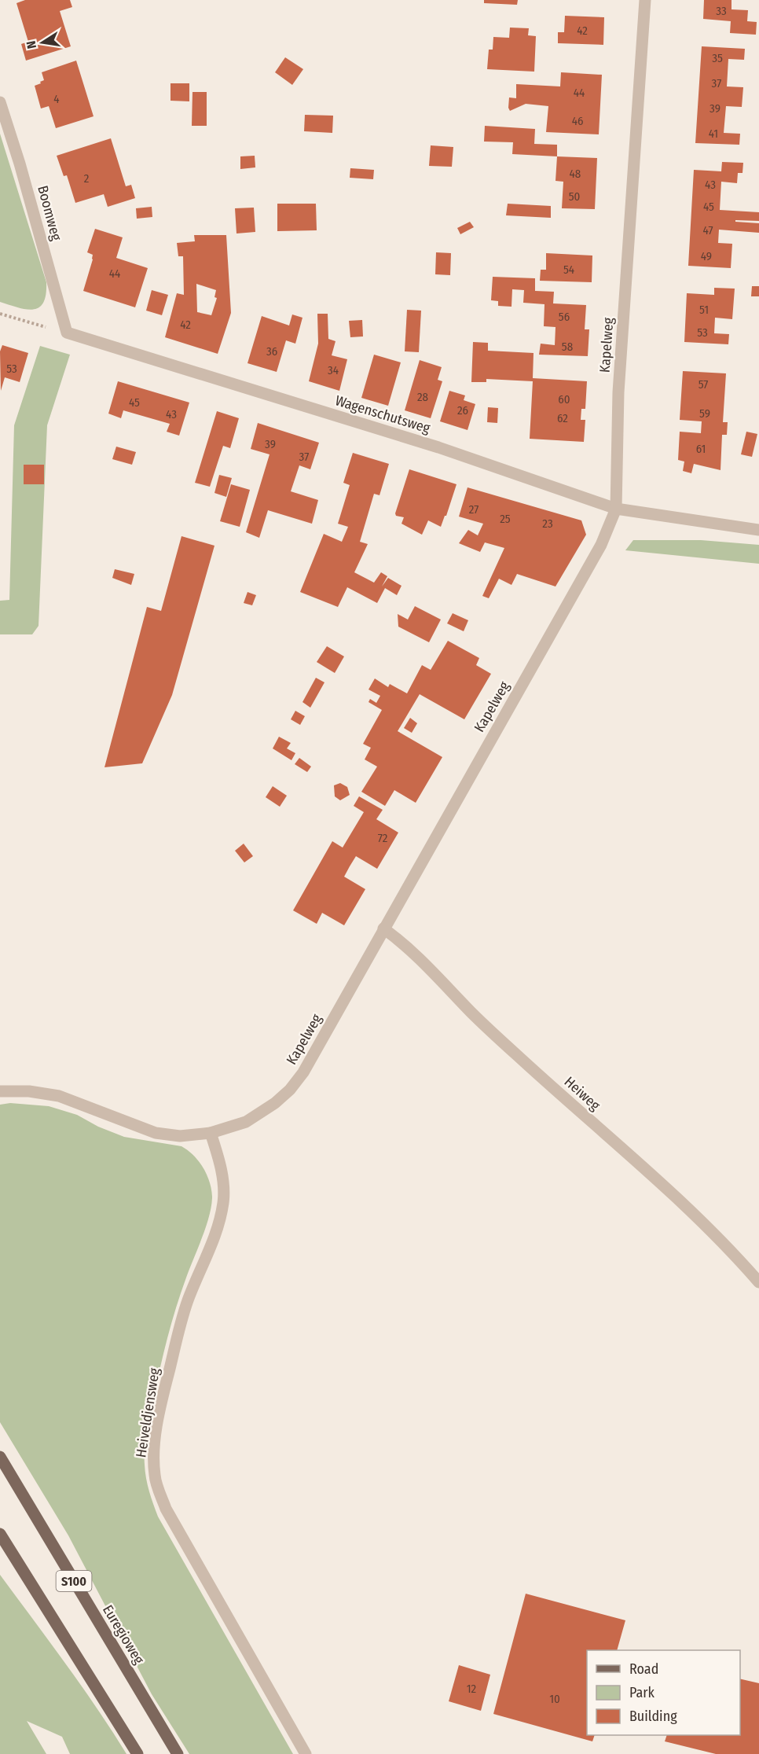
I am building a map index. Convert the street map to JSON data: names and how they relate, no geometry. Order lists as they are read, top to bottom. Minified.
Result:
{"streets":{"main road":["S100","Euregioweg"],"street":["Boomweg","Kapelweg","Wagenschutsweg","Heiweg","Heiveldjensweg"]},"crossings":[["Boomweg","Wagenschutsweg"],["Kapelweg","Wagenschutsweg"],["Kapelweg","Heiweg"],["Kapelweg","Heiveldjensweg"]],"house_numbers":["33","42","35","37","44","4","39","46","41","48","2","43","50","45","47","49","54","44","51","56","42","53","58","36","53","34","57","28","60","45","26","59","43","62","39","61","37","27","25","23","72","12","10"],"legend":["Road","Park","Building"],"north":"left"}
